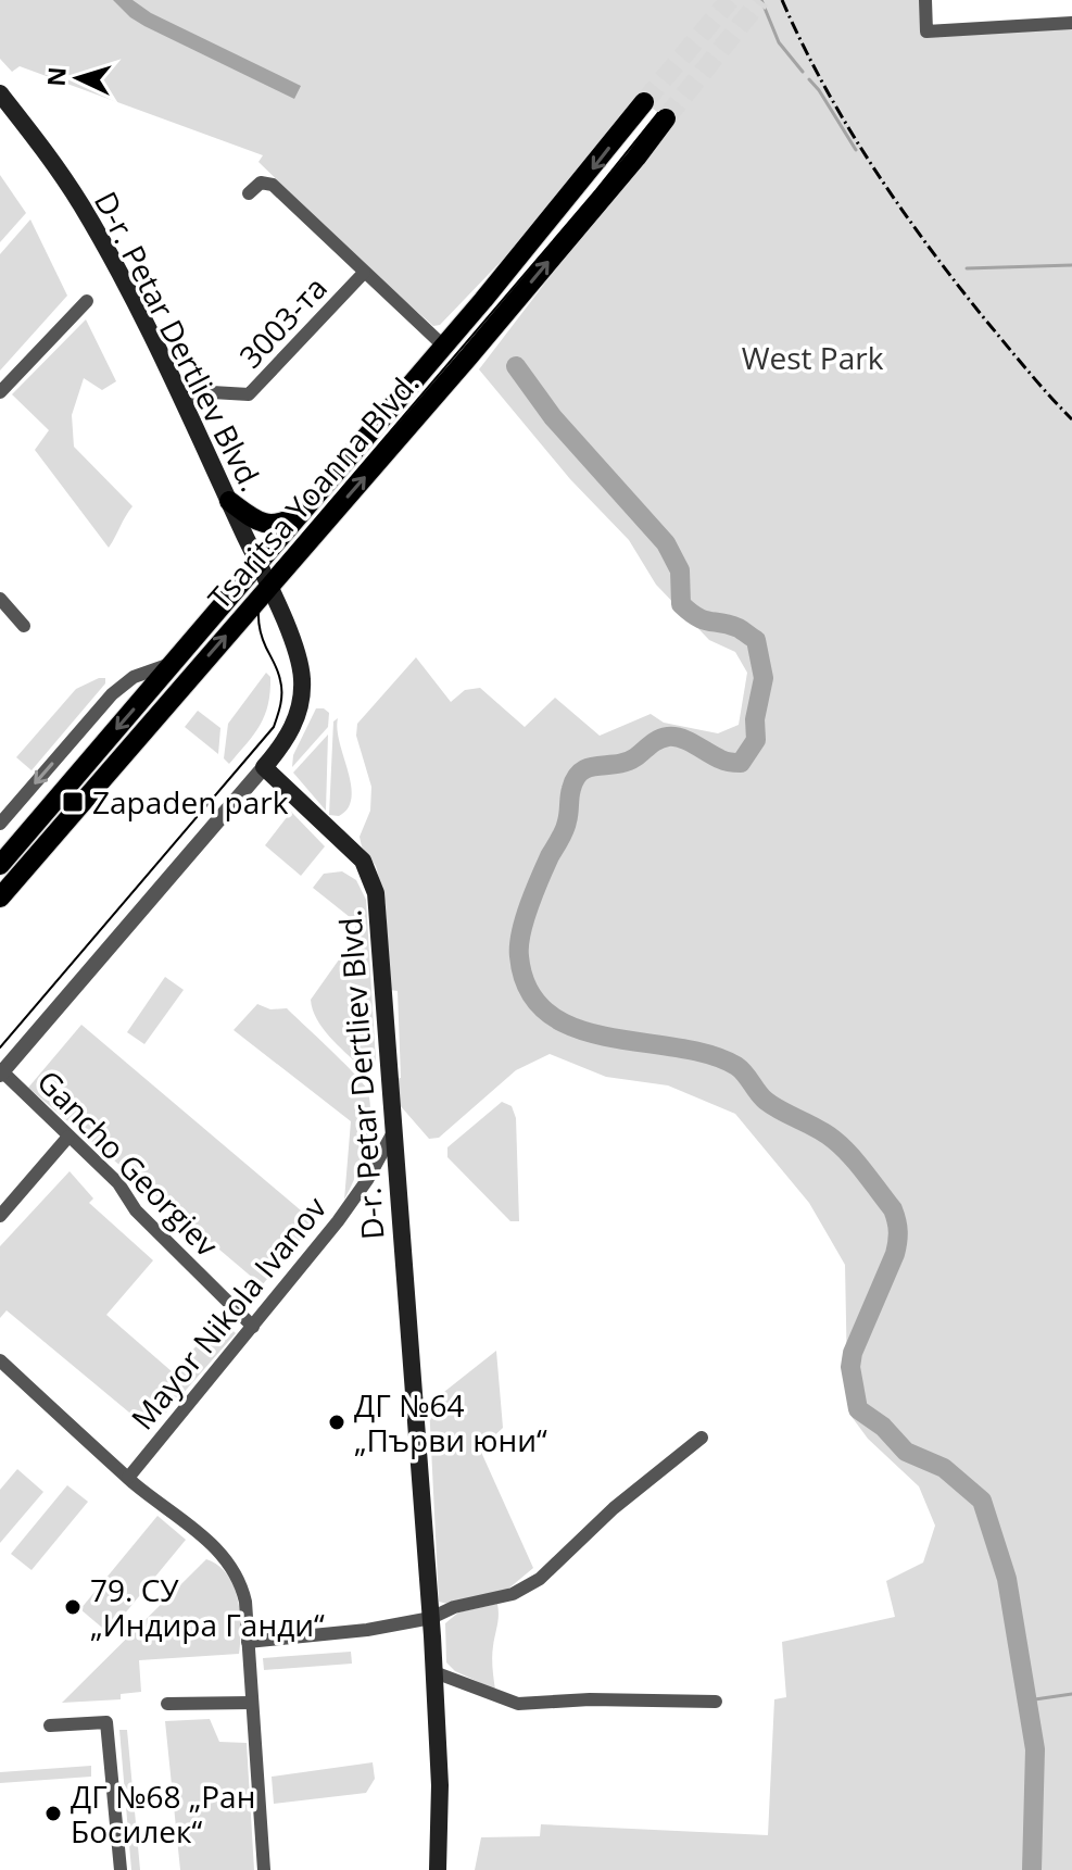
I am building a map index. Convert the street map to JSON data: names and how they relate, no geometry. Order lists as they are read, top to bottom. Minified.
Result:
{"streets":{"main road":["D-r. Petar Dertliev Blvd.","Tsaritsa Yoanna Blvd."],"street":["3003-та","Gancho Georgiev","Mayor Nikola Ivanov"]},"crossings":[["3003-та","D-r. Petar Dertliev Blvd."],["D-r. Petar Dertliev Blvd.","Tsaritsa Yoanna Blvd."],["D-r. Petar Dertliev Blvd.","Mayor Nikola Ivanov"],["Gancho Georgiev","Mayor Nikola Ivanov"]],"parks":["West Park"],"places":{"transit":["Zapaden park"],"other":["ДГ №64 „Първи юни“","79. СУ „Индира Ганди“","ДГ №68 „Ран Босилек“"]},"north":"left"}
